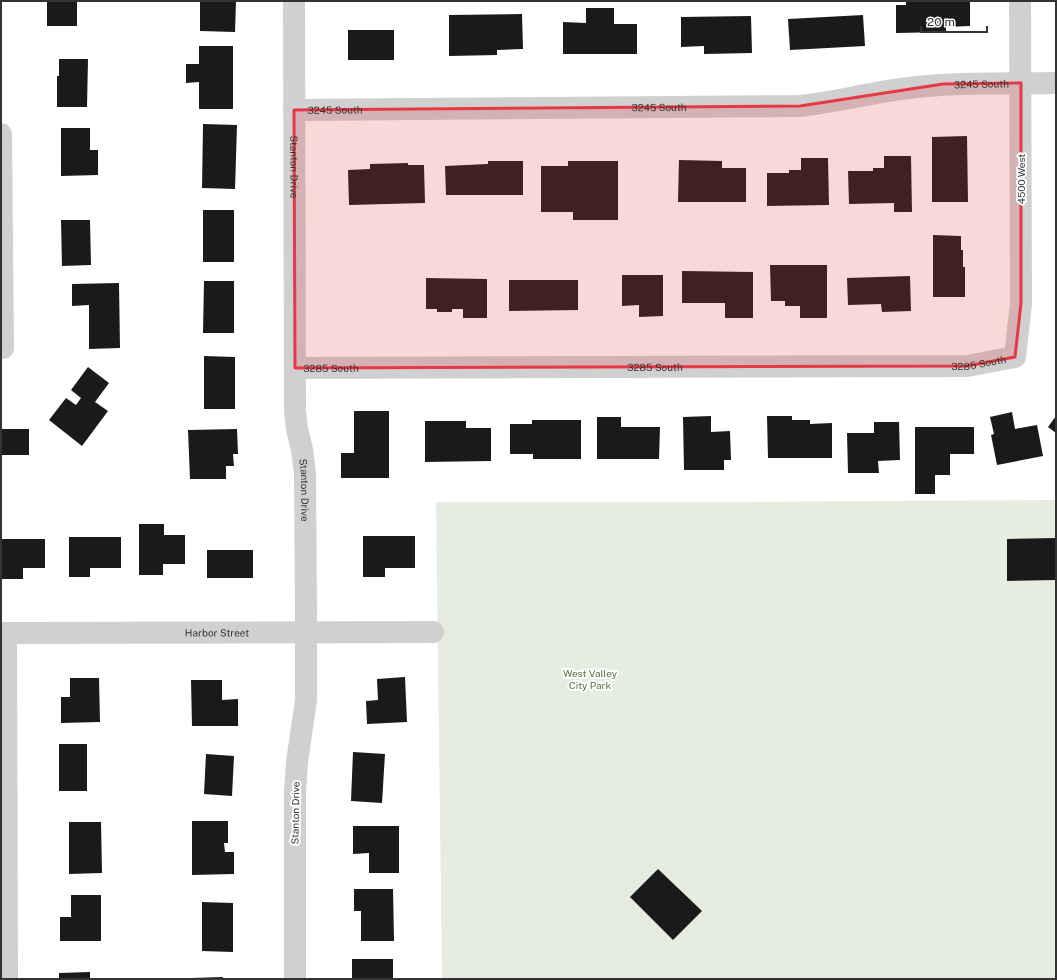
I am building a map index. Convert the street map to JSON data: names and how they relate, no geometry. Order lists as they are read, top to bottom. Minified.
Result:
{"streets":{"street":["3245 South","Stanton Drive","4500 West","3285 South","Harbor Street"]},"crossings":[["3245 South","Stanton Drive"],["3245 South","4500 West"],["Stanton Drive","3285 South"],["Stanton Drive","Harbor Street"],["4500 West","3285 South"]],"parks":["West Valley City Park"],"scale_bar":"20 m"}
